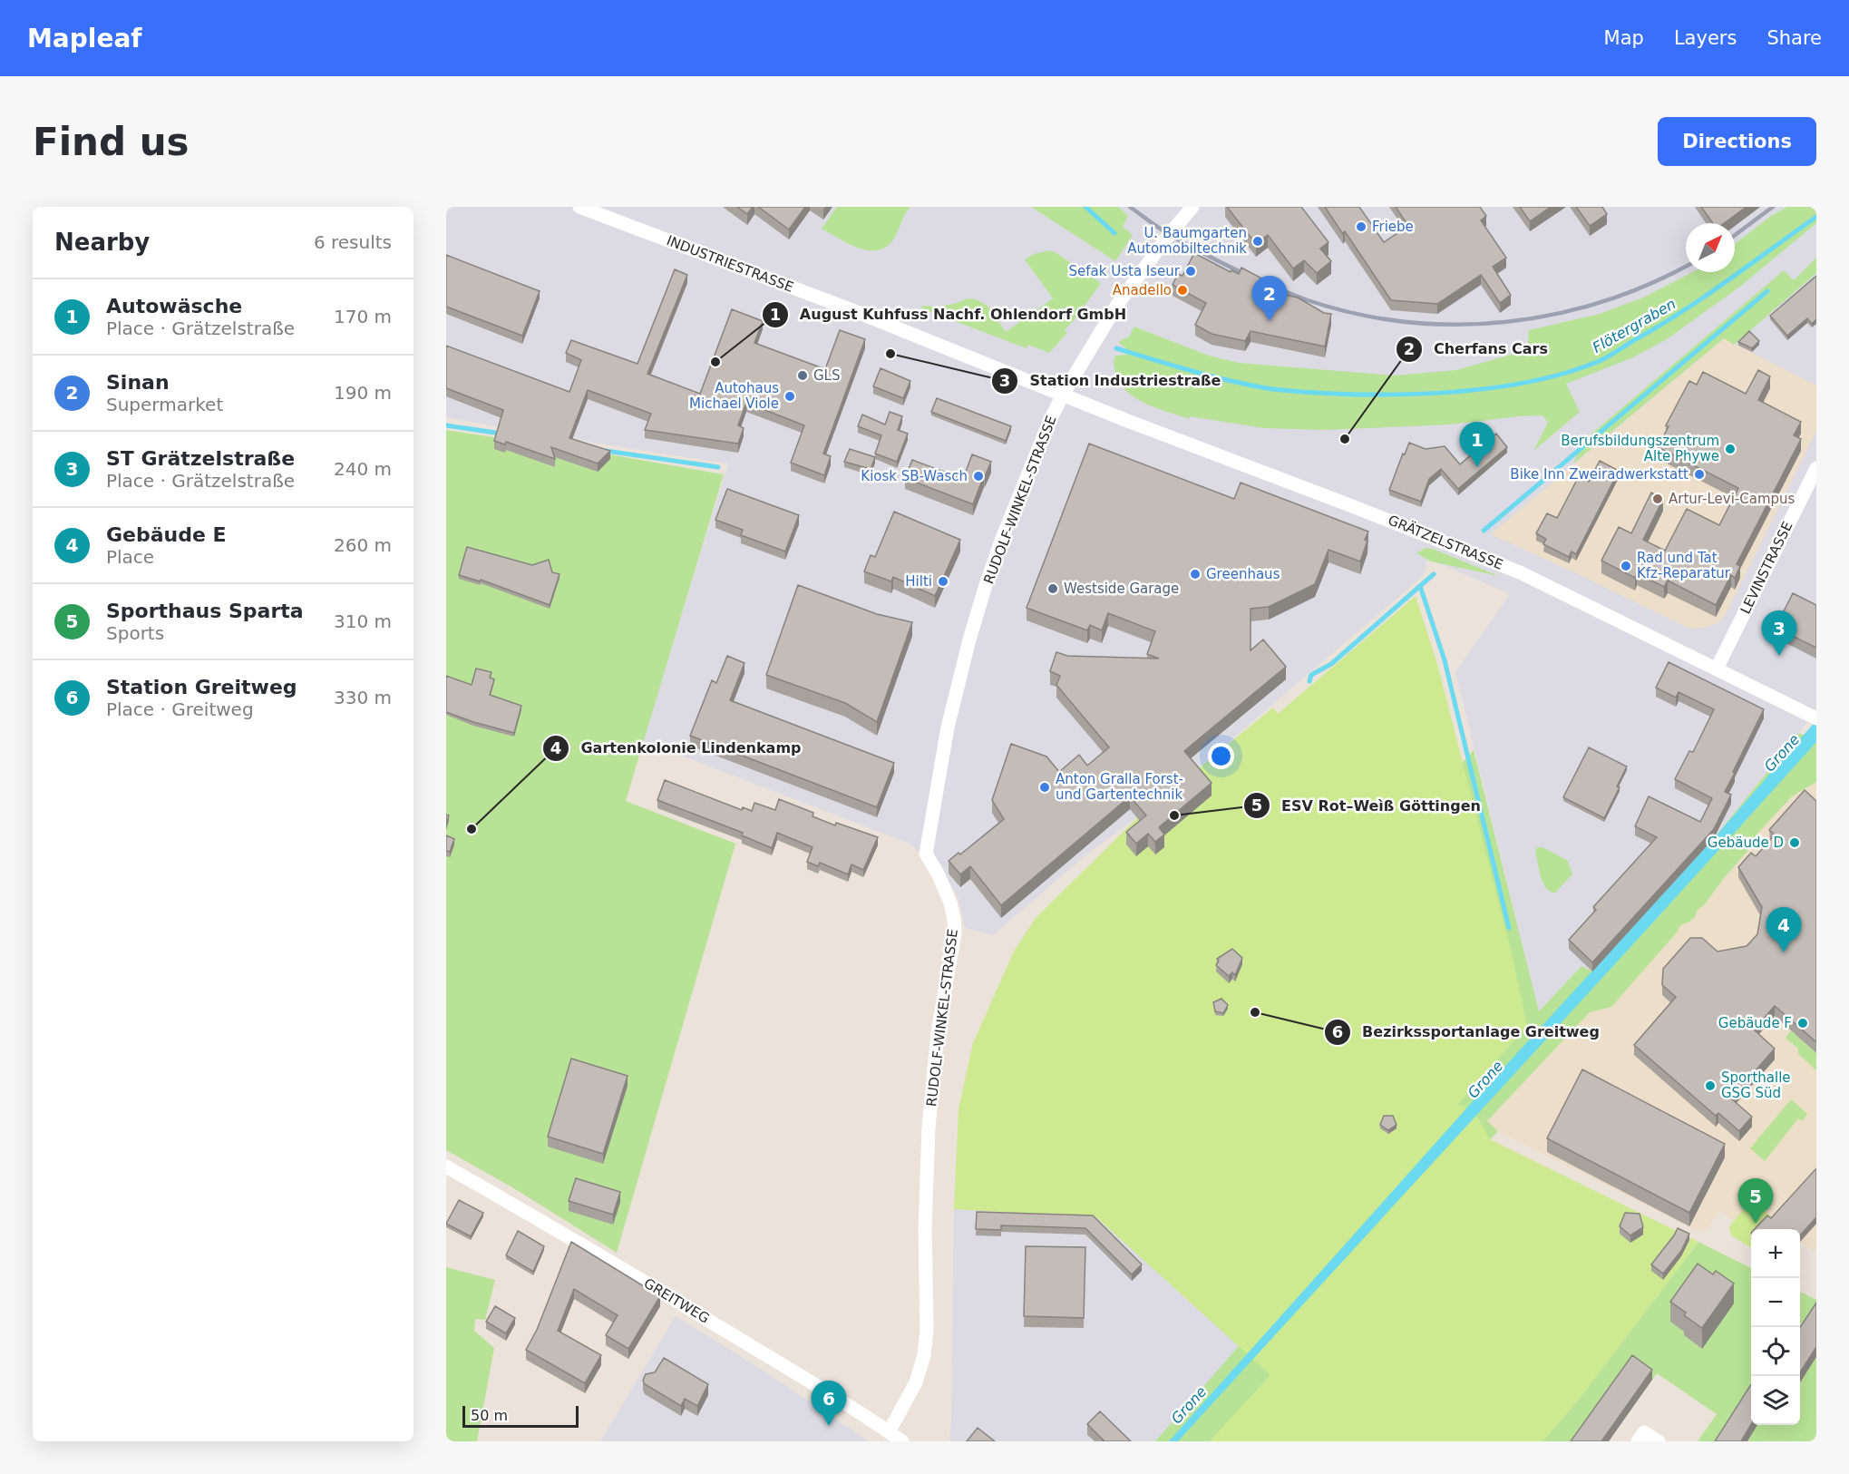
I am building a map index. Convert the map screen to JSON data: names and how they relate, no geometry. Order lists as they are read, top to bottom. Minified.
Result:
{"streets":{"street":["INDUSTRIESTRASSE","RUDOLF-WINKEL-STRASSE","GRÄTZELSTRASSE","LEVINSTRASSE","GREITWEG"]},"crossings":[["INDUSTRIESTRASSE","RUDOLF-WINKEL-STRASSE"],["INDUSTRIESTRASSE","GRÄTZELSTRASSE"],["RUDOLF-WINKEL-STRASSE","GRÄTZELSTRASSE"],["RUDOLF-WINKEL-STRASSE","GREITWEG"],["GRÄTZELSTRASSE","LEVINSTRASSE"]],"water":["Flötergraben","Grone"],"places":["Friebe","U. Baumgarten Automobiltechnik","Sefak Usta Iseur","Anadello","Station Industriestraße","August Kuhfuss Nachf. Ohlendorf GmbH","GLS","Autohaus Michael Viole","Cherfans Cars","Berufsbildungszentrum Alte Phywe","Bike Inn Zweiradwerkstatt","Kiosk SB-Wasch","Artur-Levi-Campus","Rad und Tat Kfz-Reparatur","Greenhaus","Hilti","Westside Garage","Anton Gralla Forst- und Gartentechnik","ESV Rot–Weìß Göttingen","Gartenkolonie Lindenkamp","Gebäude D","Bezirkssportanlage Greitweg","Gebäude F","Sporthalle GSG Süd"],"scale_bar":"50 m","north":"top right","page":{"header":"Mapleaf","nav":["Map","Layers","Share"],"buttons":"Directions","title":"Find us","heading":["Nearby","6 results"],"pins":["2","1","3","4","5","6"],"list":[{"mark":"1","name":"Autowäsche","note":"Place · Grätzelstraße","value":"170 m"},{"mark":"2","name":"Sinan","note":"Supermarket","value":"190 m"},{"mark":"3","name":"ST Grätzelstraße","note":"Place · Grätzelstraße","value":"240 m"},{"mark":"4","name":"Gebäude E","note":"Place","value":"260 m"},{"mark":"5","name":"Sporthaus Sparta","note":"Sports","value":"310 m"},{"mark":"6","name":"Station Greitweg","note":"Place · Greitweg","value":"330 m"}],"map_buttons":["+","−"],"scale":"50 m"}}
